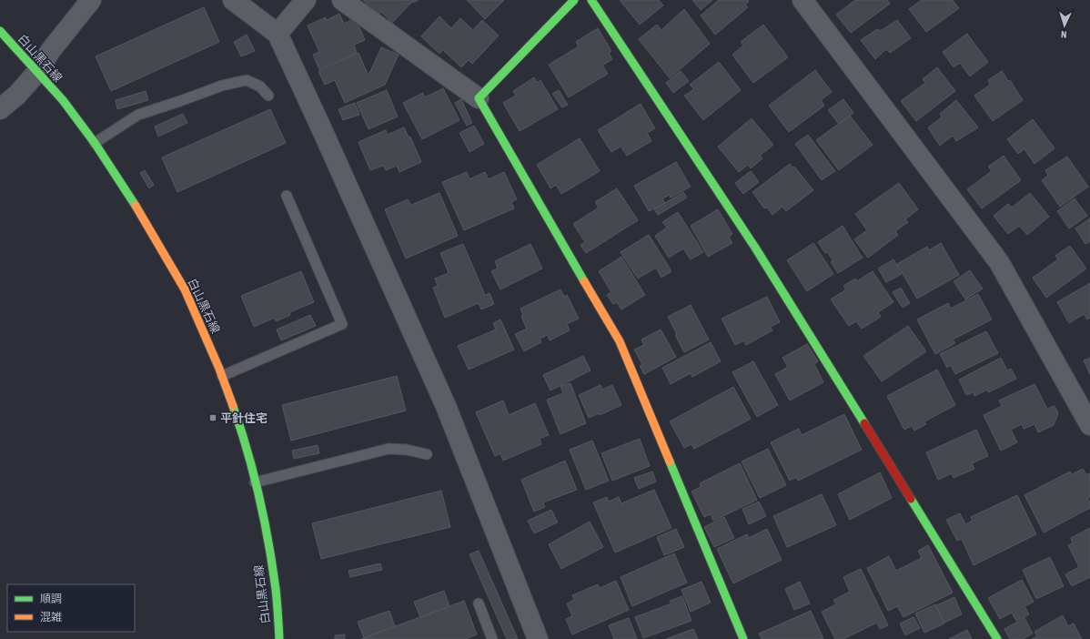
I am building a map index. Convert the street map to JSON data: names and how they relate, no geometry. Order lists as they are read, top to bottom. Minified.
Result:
{"streets":{"street":["白山黒石線"]},"places":{"transit":["平針住宅"]},"legend":["順調","混雑"],"north":"bottom"}
